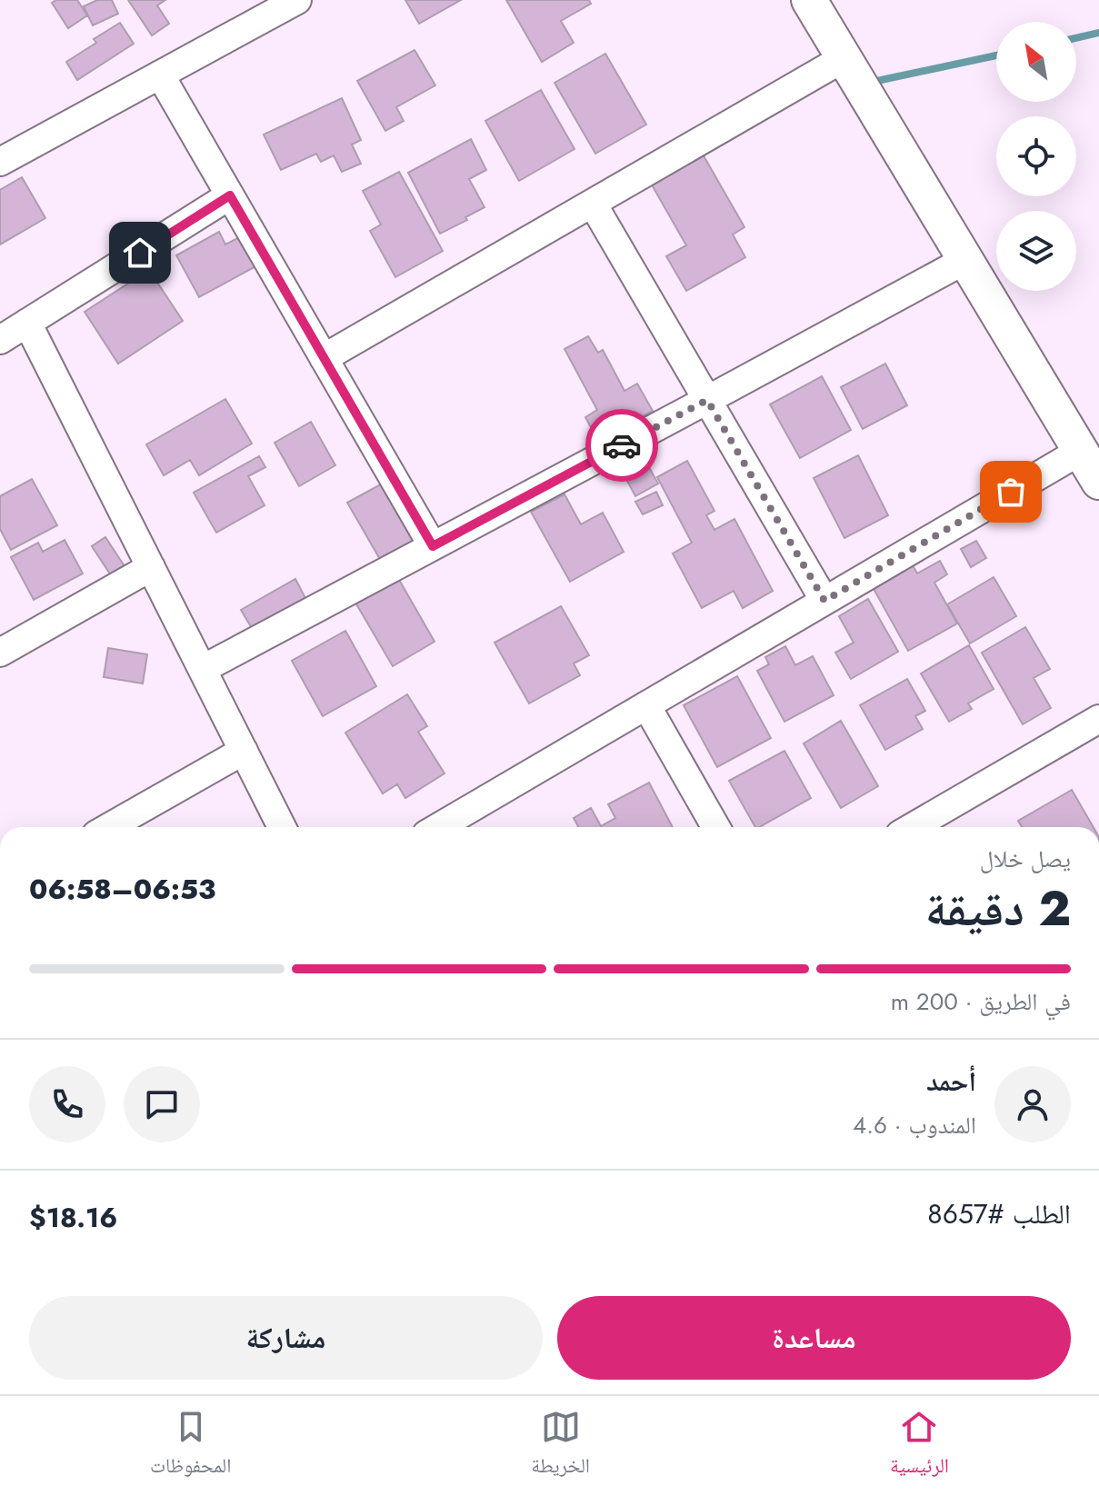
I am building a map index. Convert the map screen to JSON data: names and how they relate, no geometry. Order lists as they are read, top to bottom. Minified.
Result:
{"north":"top left","page":{"heading":["2 دقيقة","يصل خلال","06:53–06:58"],"panel":["أحمد","المندوب · 4.6","الطلب #8657","$18.16"],"bar":"في الطريق · 200 m","buttons":["مساعدة","مشاركة"],"tabs":["الرئيسية","الخريطة","المحفوظات"]}}
